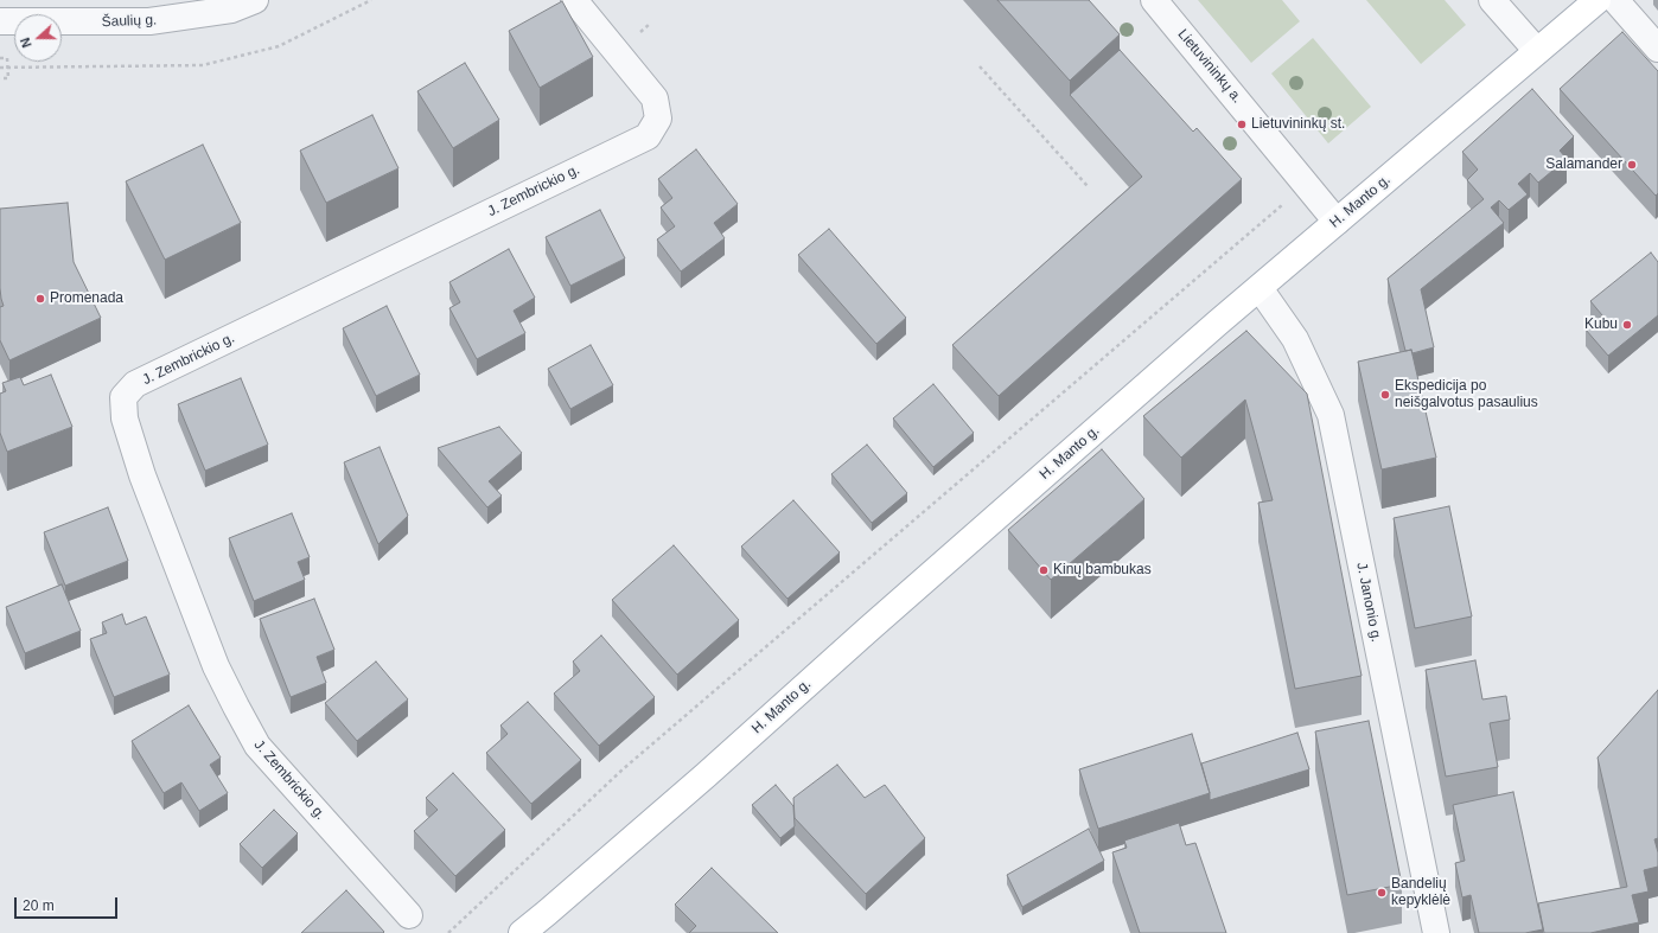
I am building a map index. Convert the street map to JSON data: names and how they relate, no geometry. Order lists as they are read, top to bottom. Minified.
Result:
{"streets":{"main road":["H. Manto g."],"street":["Šaulių g.","Lietuvininkų a.","J. Zembrickio g.","J. Janonio g."]},"crossings":[["Lietuvininkų a.","H. Manto g."],["H. Manto g.","J. Janonio g."]],"places":["Lietuvininkų st.","Salamander","Promenada","Kubu","Ekspedicija po neišgalvotus pasaulius","Kinų bambukas","Bandelių kepyklėlė"],"scale_bar":"20 m","north":"left"}
